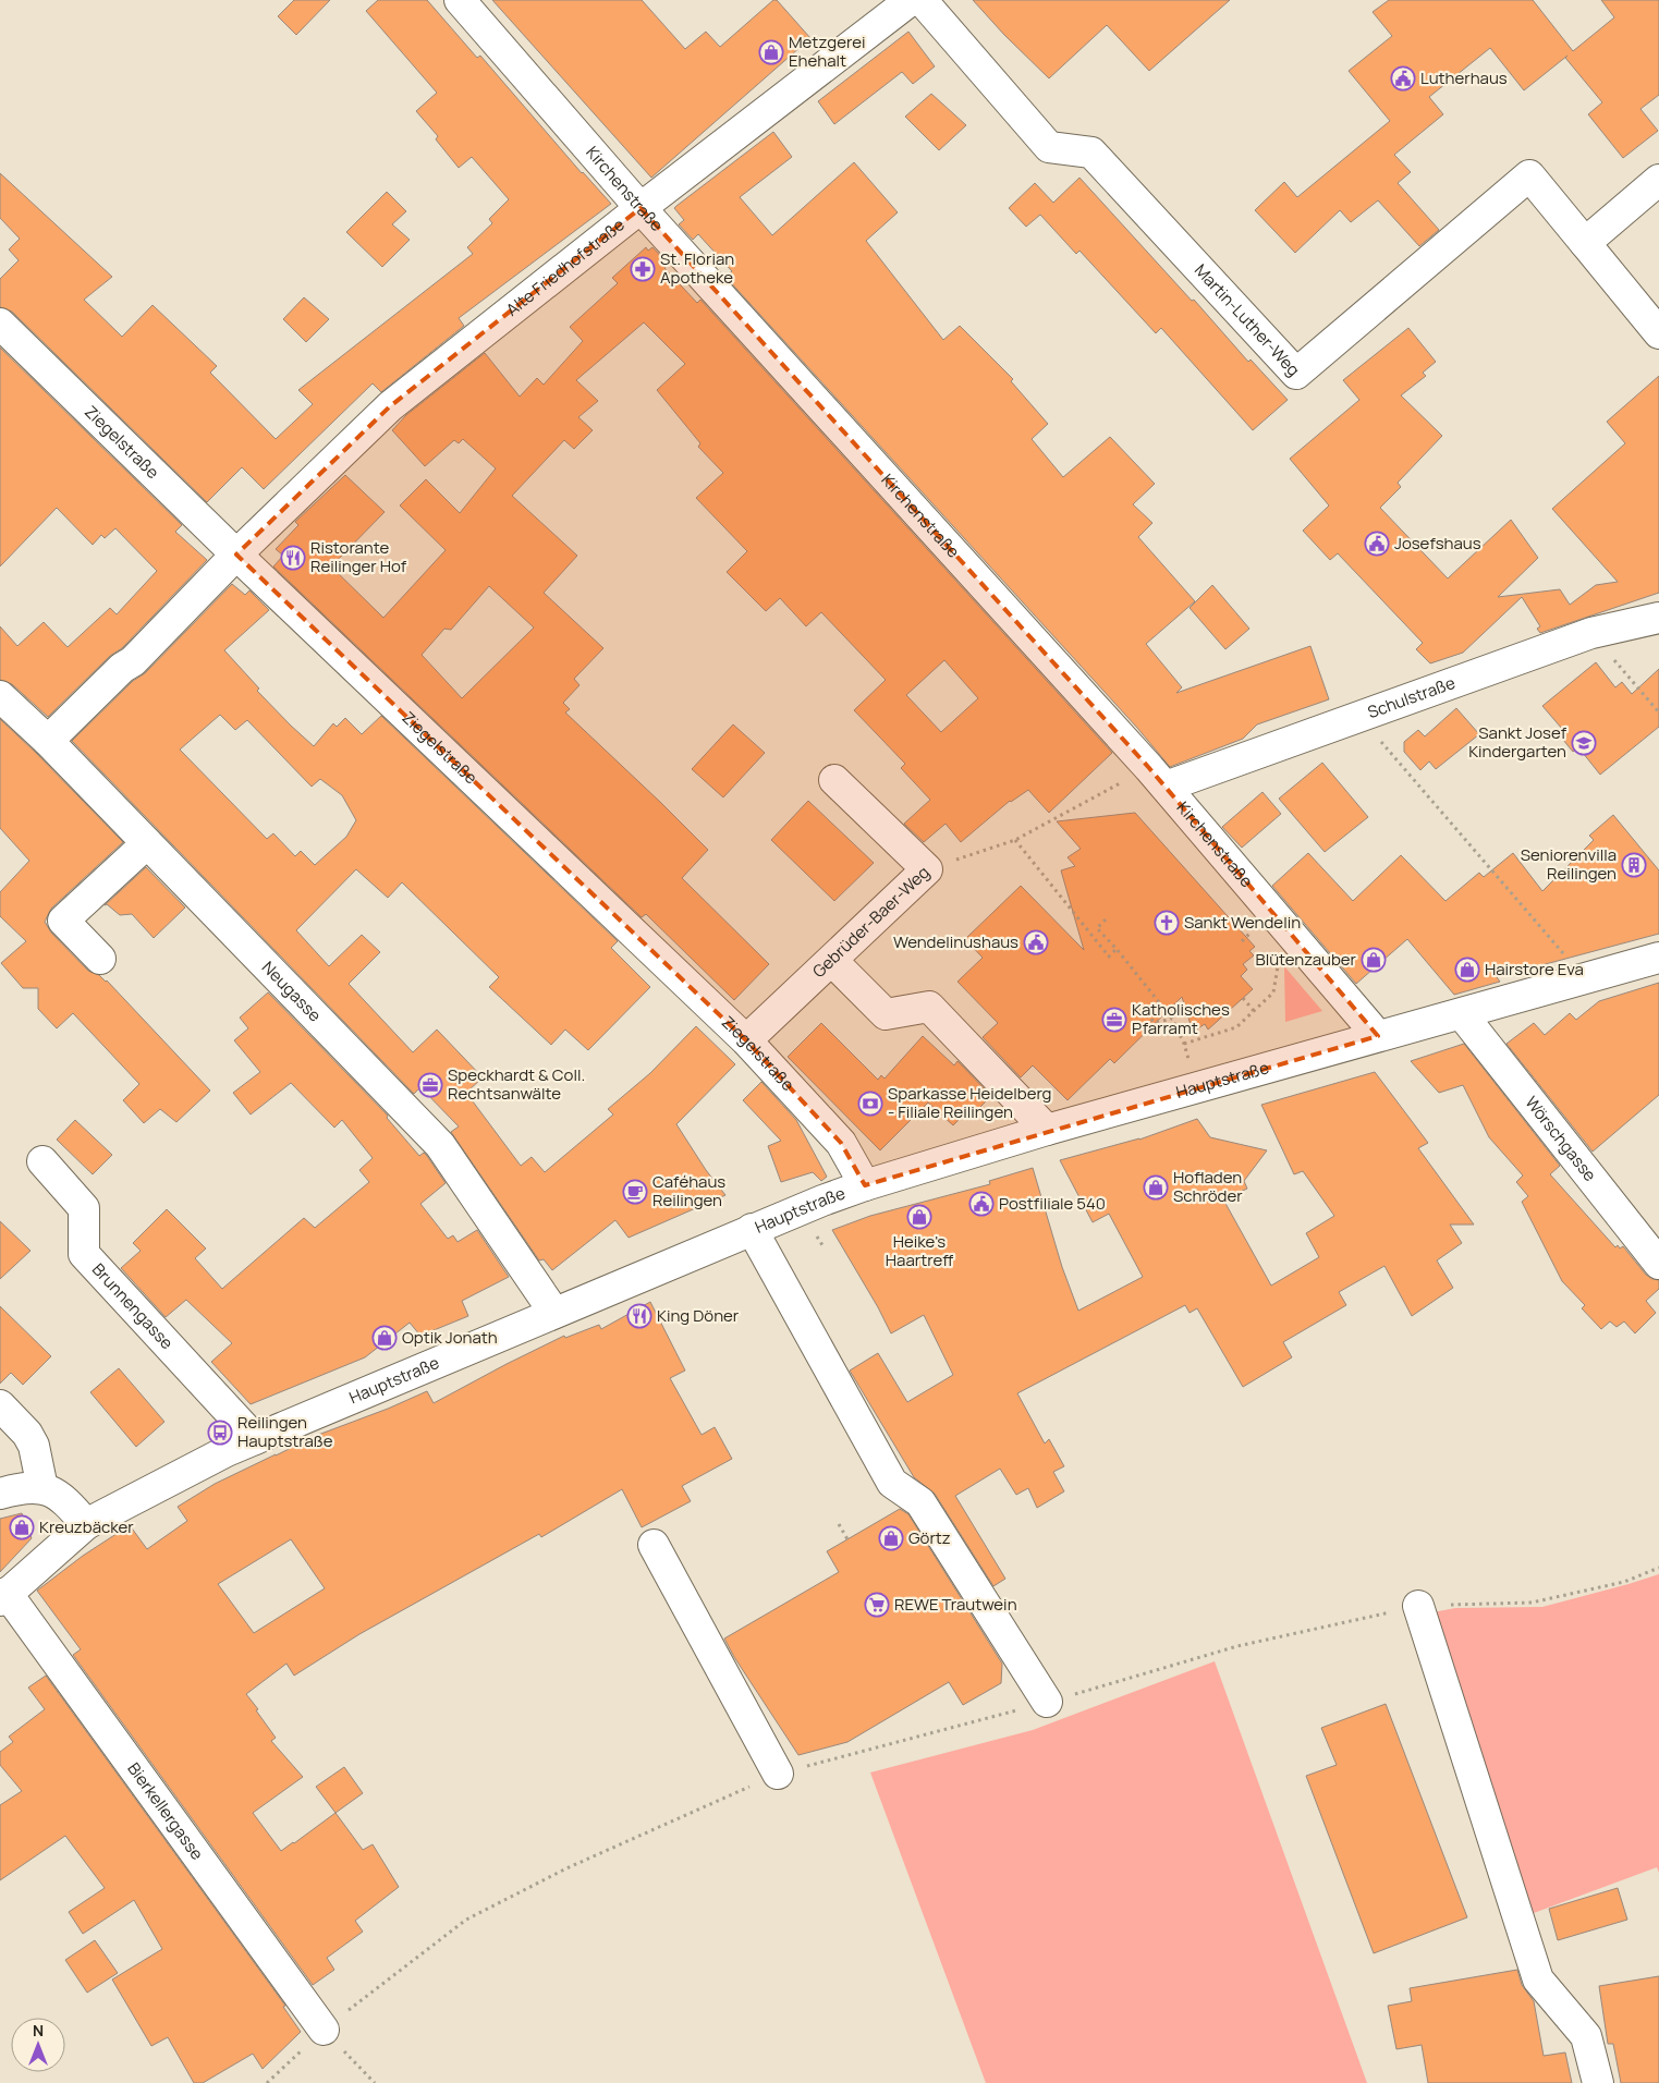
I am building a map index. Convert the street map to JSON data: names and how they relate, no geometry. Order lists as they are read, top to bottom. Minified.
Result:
{"streets":{"street":["Kirchenstraße","Alte Friedhofstraße","Martin-Luther-Weg","Ziegelstraße","Schulstraße","Gebrüder-Baer-Weg","Neugasse","Hauptstraße","Wörschgasse","Brunnengasse","Bierkellergasse"]},"crossings":[["Kirchenstraße","Alte Friedhofstraße"],["Kirchenstraße","Schulstraße"],["Kirchenstraße","Hauptstraße"],["Alte Friedhofstraße","Ziegelstraße"],["Alte Friedhofstraße","Neugasse"],["Ziegelstraße","Gebrüder-Baer-Weg"],["Ziegelstraße","Hauptstraße"],["Neugasse","Hauptstraße"],["Hauptstraße","Wörschgasse"],["Hauptstraße","Brunnengasse"],["Hauptstraße","Bierkellergasse"]],"places":{"shop":["Metzgerei Ehehalt","Blütenzauber","Hairstore Eva","Hofladen Schröder","Heike's Haartreff","Optik Jonath","Kreuzbäcker","Görtz"],"public building":["Lutherhaus","Josefshaus","Wendelinushaus","Postfiliale 540"],"pharmacy":["St. Florian Apotheke"],"restaurant":["Ristorante Reilinger Hof","King Döner"],"school or university":["Sankt Josef Kindergarten"],"building":["Seniorenvilla Reilingen"],"church":["Sankt Wendelin"],"office":["Katholisches Pfarramt","Speckhardt & Coll. Rechtsanwälte"],"bank":["Sparkasse Heidelberg - Filiale Reilingen"],"cafe":["Caféhaus Reilingen"],"bus stop":["Reilingen Hauptstraße"],"supermarket":["REWE Trautwein"]},"north":"top"}
